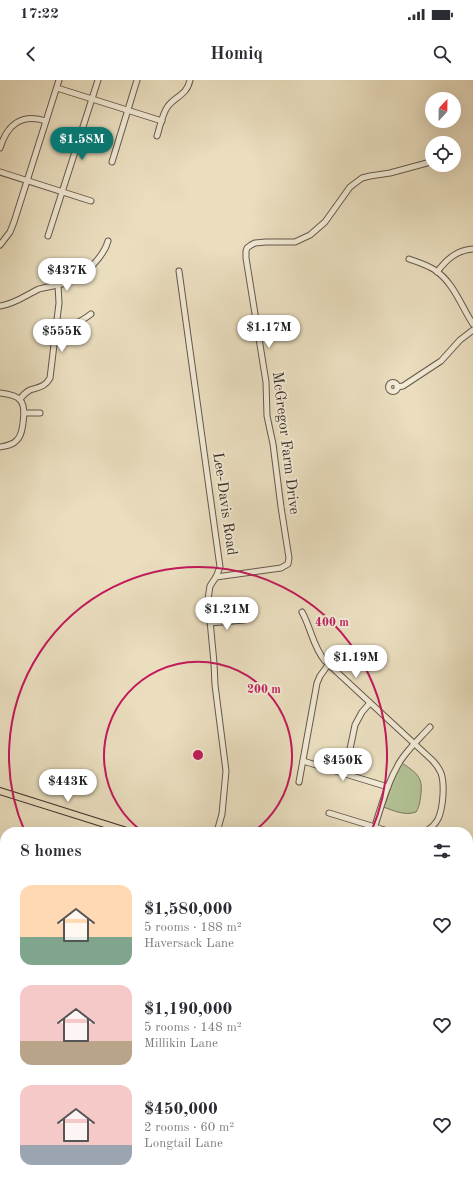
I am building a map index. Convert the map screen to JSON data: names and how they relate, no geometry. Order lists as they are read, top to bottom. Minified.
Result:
{"streets":{"street":["McGregor Farm Drive","Lee-Davis Road"]},"crossings":[["McGregor Farm Drive","Lee-Davis Road"]],"north":"top","page":{"status":"17:22","header":"Homiq","price":["$1.58M","$437K","$1.17M","$555K","$1.21M","$1.19M","$450K","$443K"],"heading":"8 homes","list":[{"name":"$1,580,000","note":"5 rooms · 188 m² · Haversack Lane"},{"name":"$1,190,000","note":"5 rooms · 148 m² · Millikin Lane"},{"name":"$450,000","note":"2 rooms · 60 m² · Longtail Lane"}]},"rings":["400 m","200 m"]}
